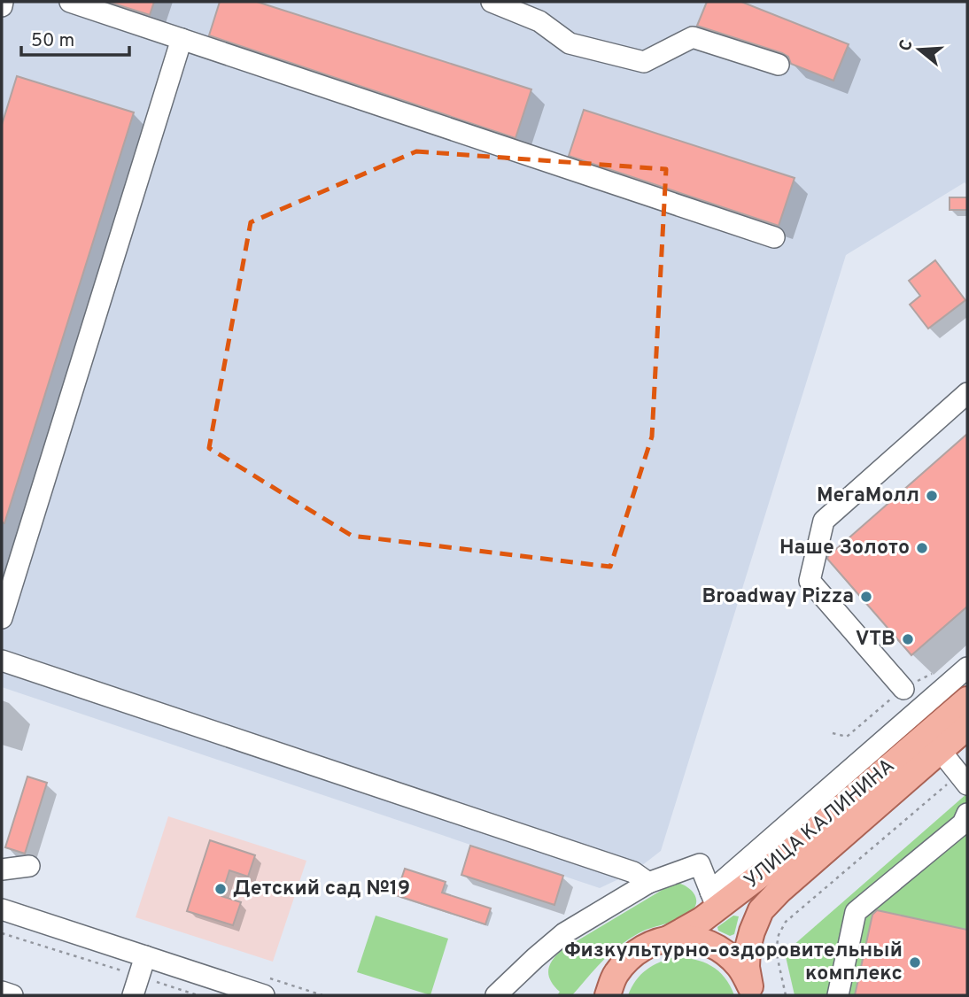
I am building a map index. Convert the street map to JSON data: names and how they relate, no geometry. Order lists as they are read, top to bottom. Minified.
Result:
{"streets":{"main road":["УЛИЦА КАЛИНИНА"]},"places":["МегаМолл","Наше Золото","Broadway Pizza","VTB","Детский сад №19","Физкультурно-оздоровительный комплекс"],"scale_bar":"50 m","north":"left"}
